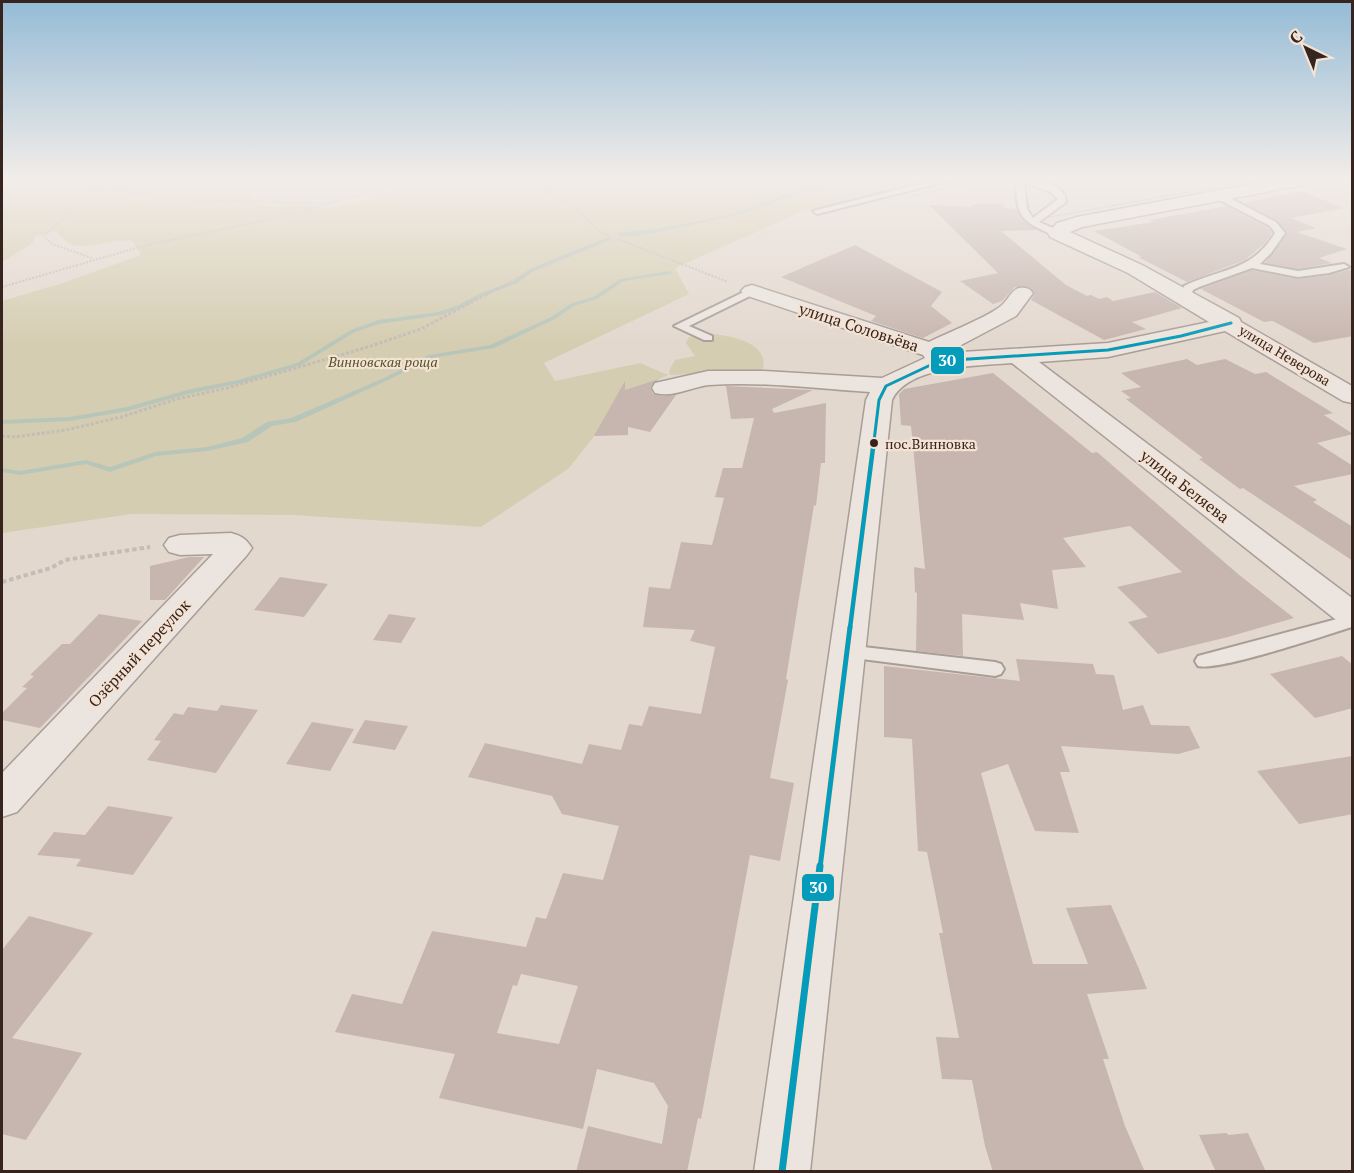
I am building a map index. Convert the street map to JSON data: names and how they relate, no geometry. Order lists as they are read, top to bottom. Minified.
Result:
{"streets":{"street":["улица Соловьёва","улица Неверова","улица Беляева","Озёрный переулок"]},"parks":["Винновская роща"],"places":["пос.Винновка"],"lines":["transit line 30"],"north":"top left"}
